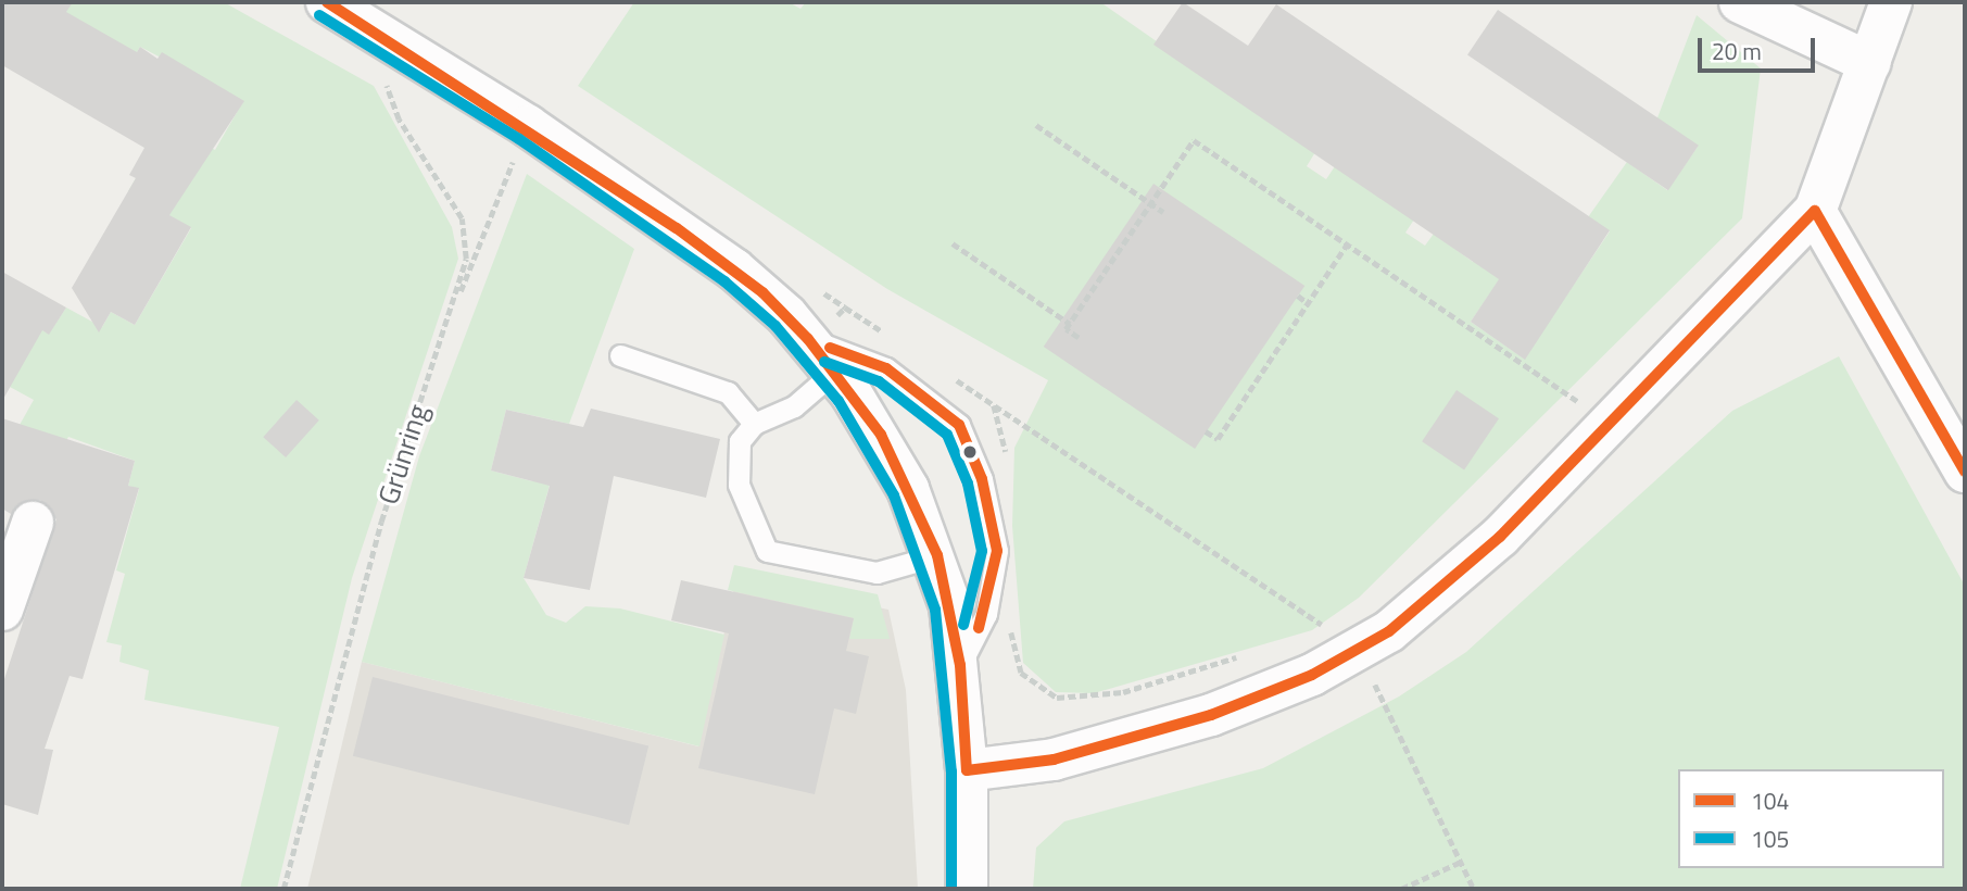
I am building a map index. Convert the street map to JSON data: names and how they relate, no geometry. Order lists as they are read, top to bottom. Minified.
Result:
{"streets":{"path":["Grünring"]},"lines":["transit line 104","transit line 105"],"legend":["104","105"],"scale_bar":"20 m"}
